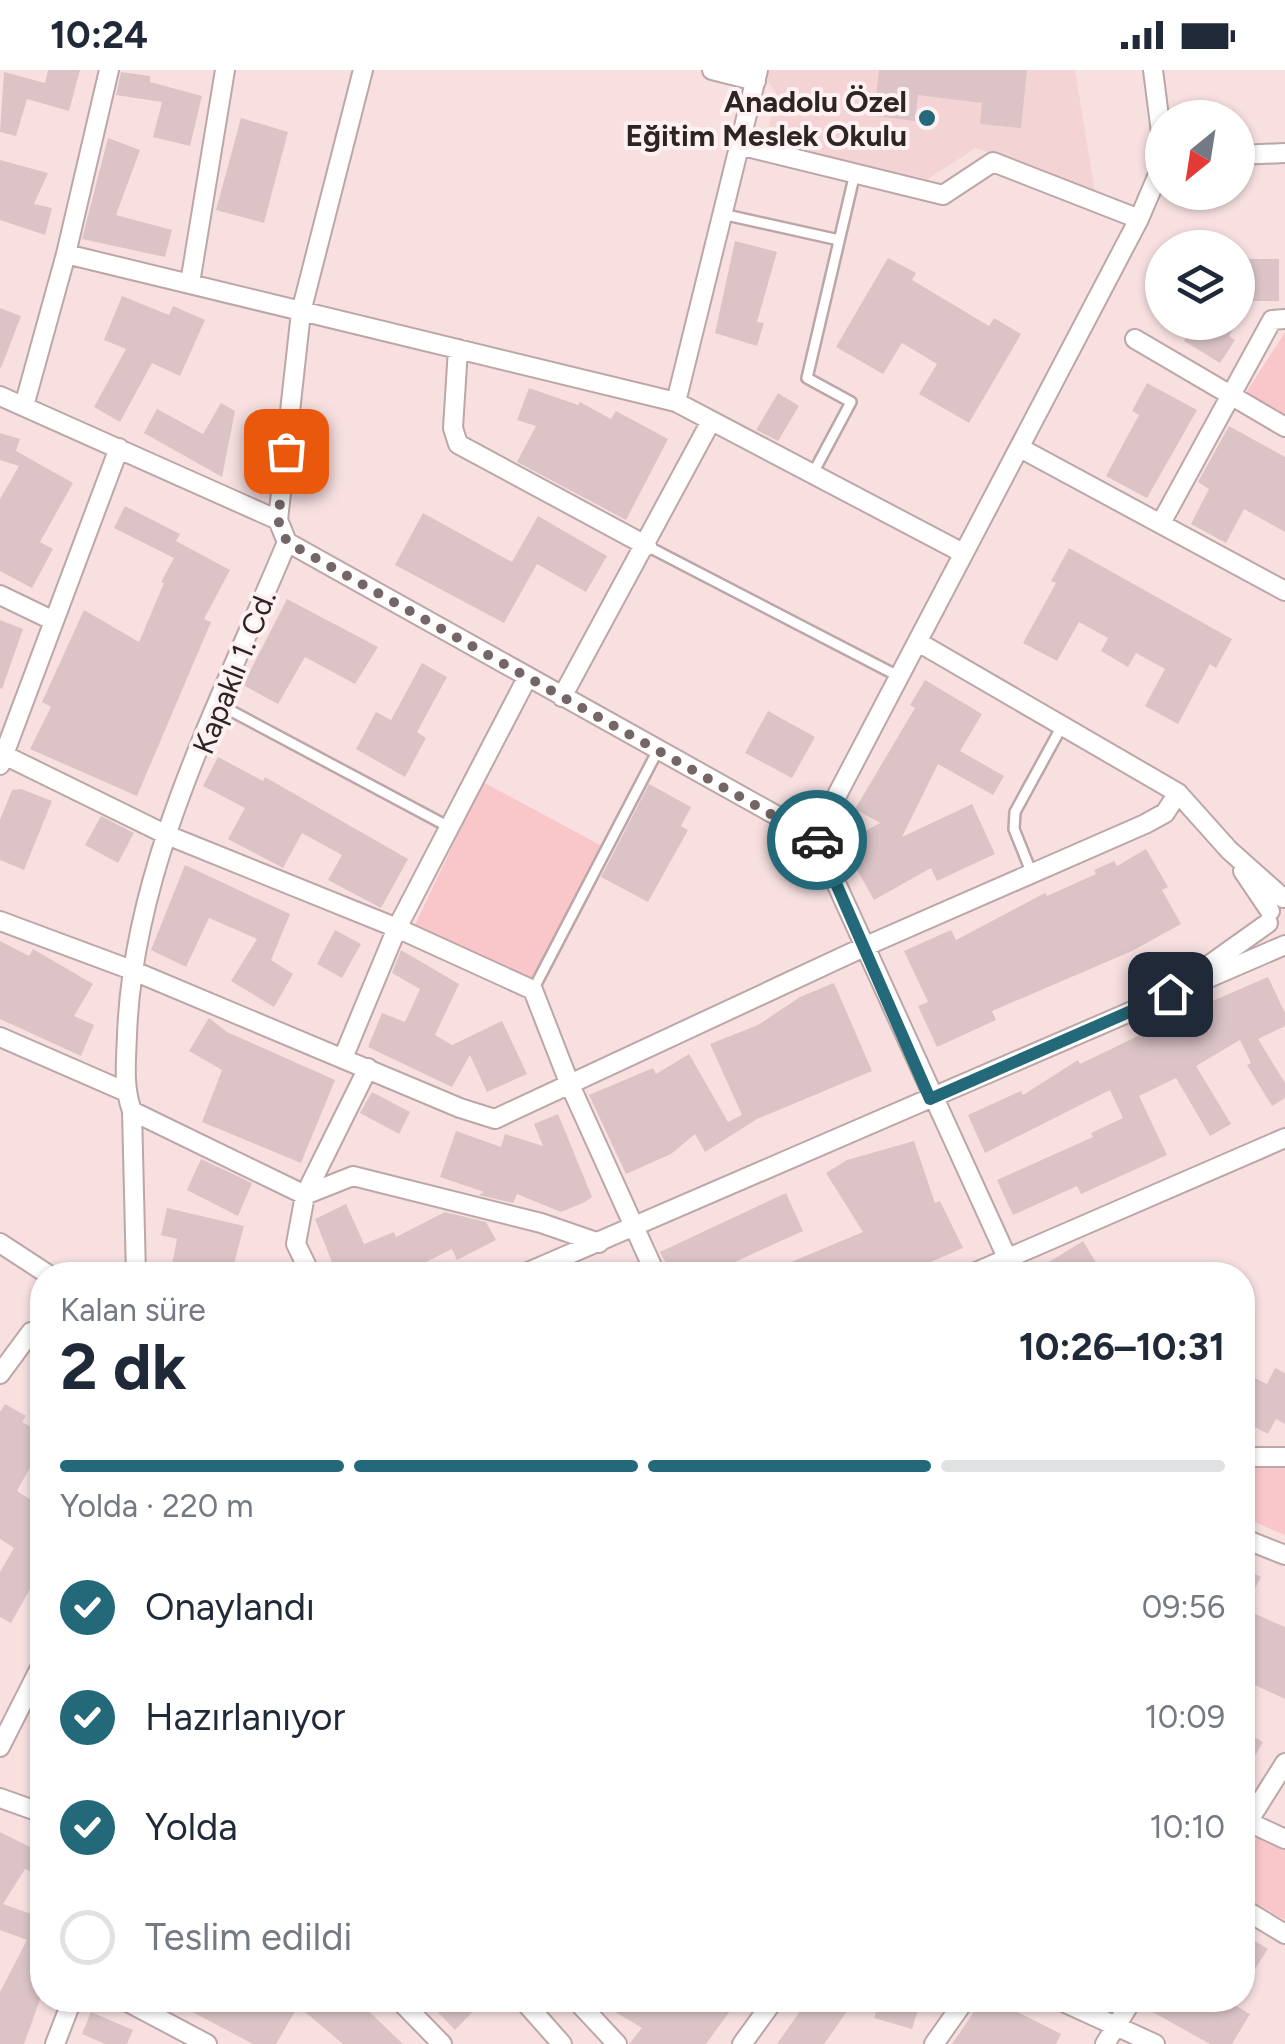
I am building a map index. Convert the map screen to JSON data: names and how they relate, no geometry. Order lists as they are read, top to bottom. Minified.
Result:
{"streets":{"street":["Kapaklı 1. Cd."]},"places":["Anadolu Özel Eğitim Meslek Okulu"],"north":"bottom left","page":{"status":"10:24","heading":["2 dk","Kalan süre","10:26–10:31"],"bar":"Yolda · 220 m","list":[["Onaylandı","09:56"],["Hazırlanıyor","10:09"],["Yolda","10:10"],"Teslim edildi"]}}
